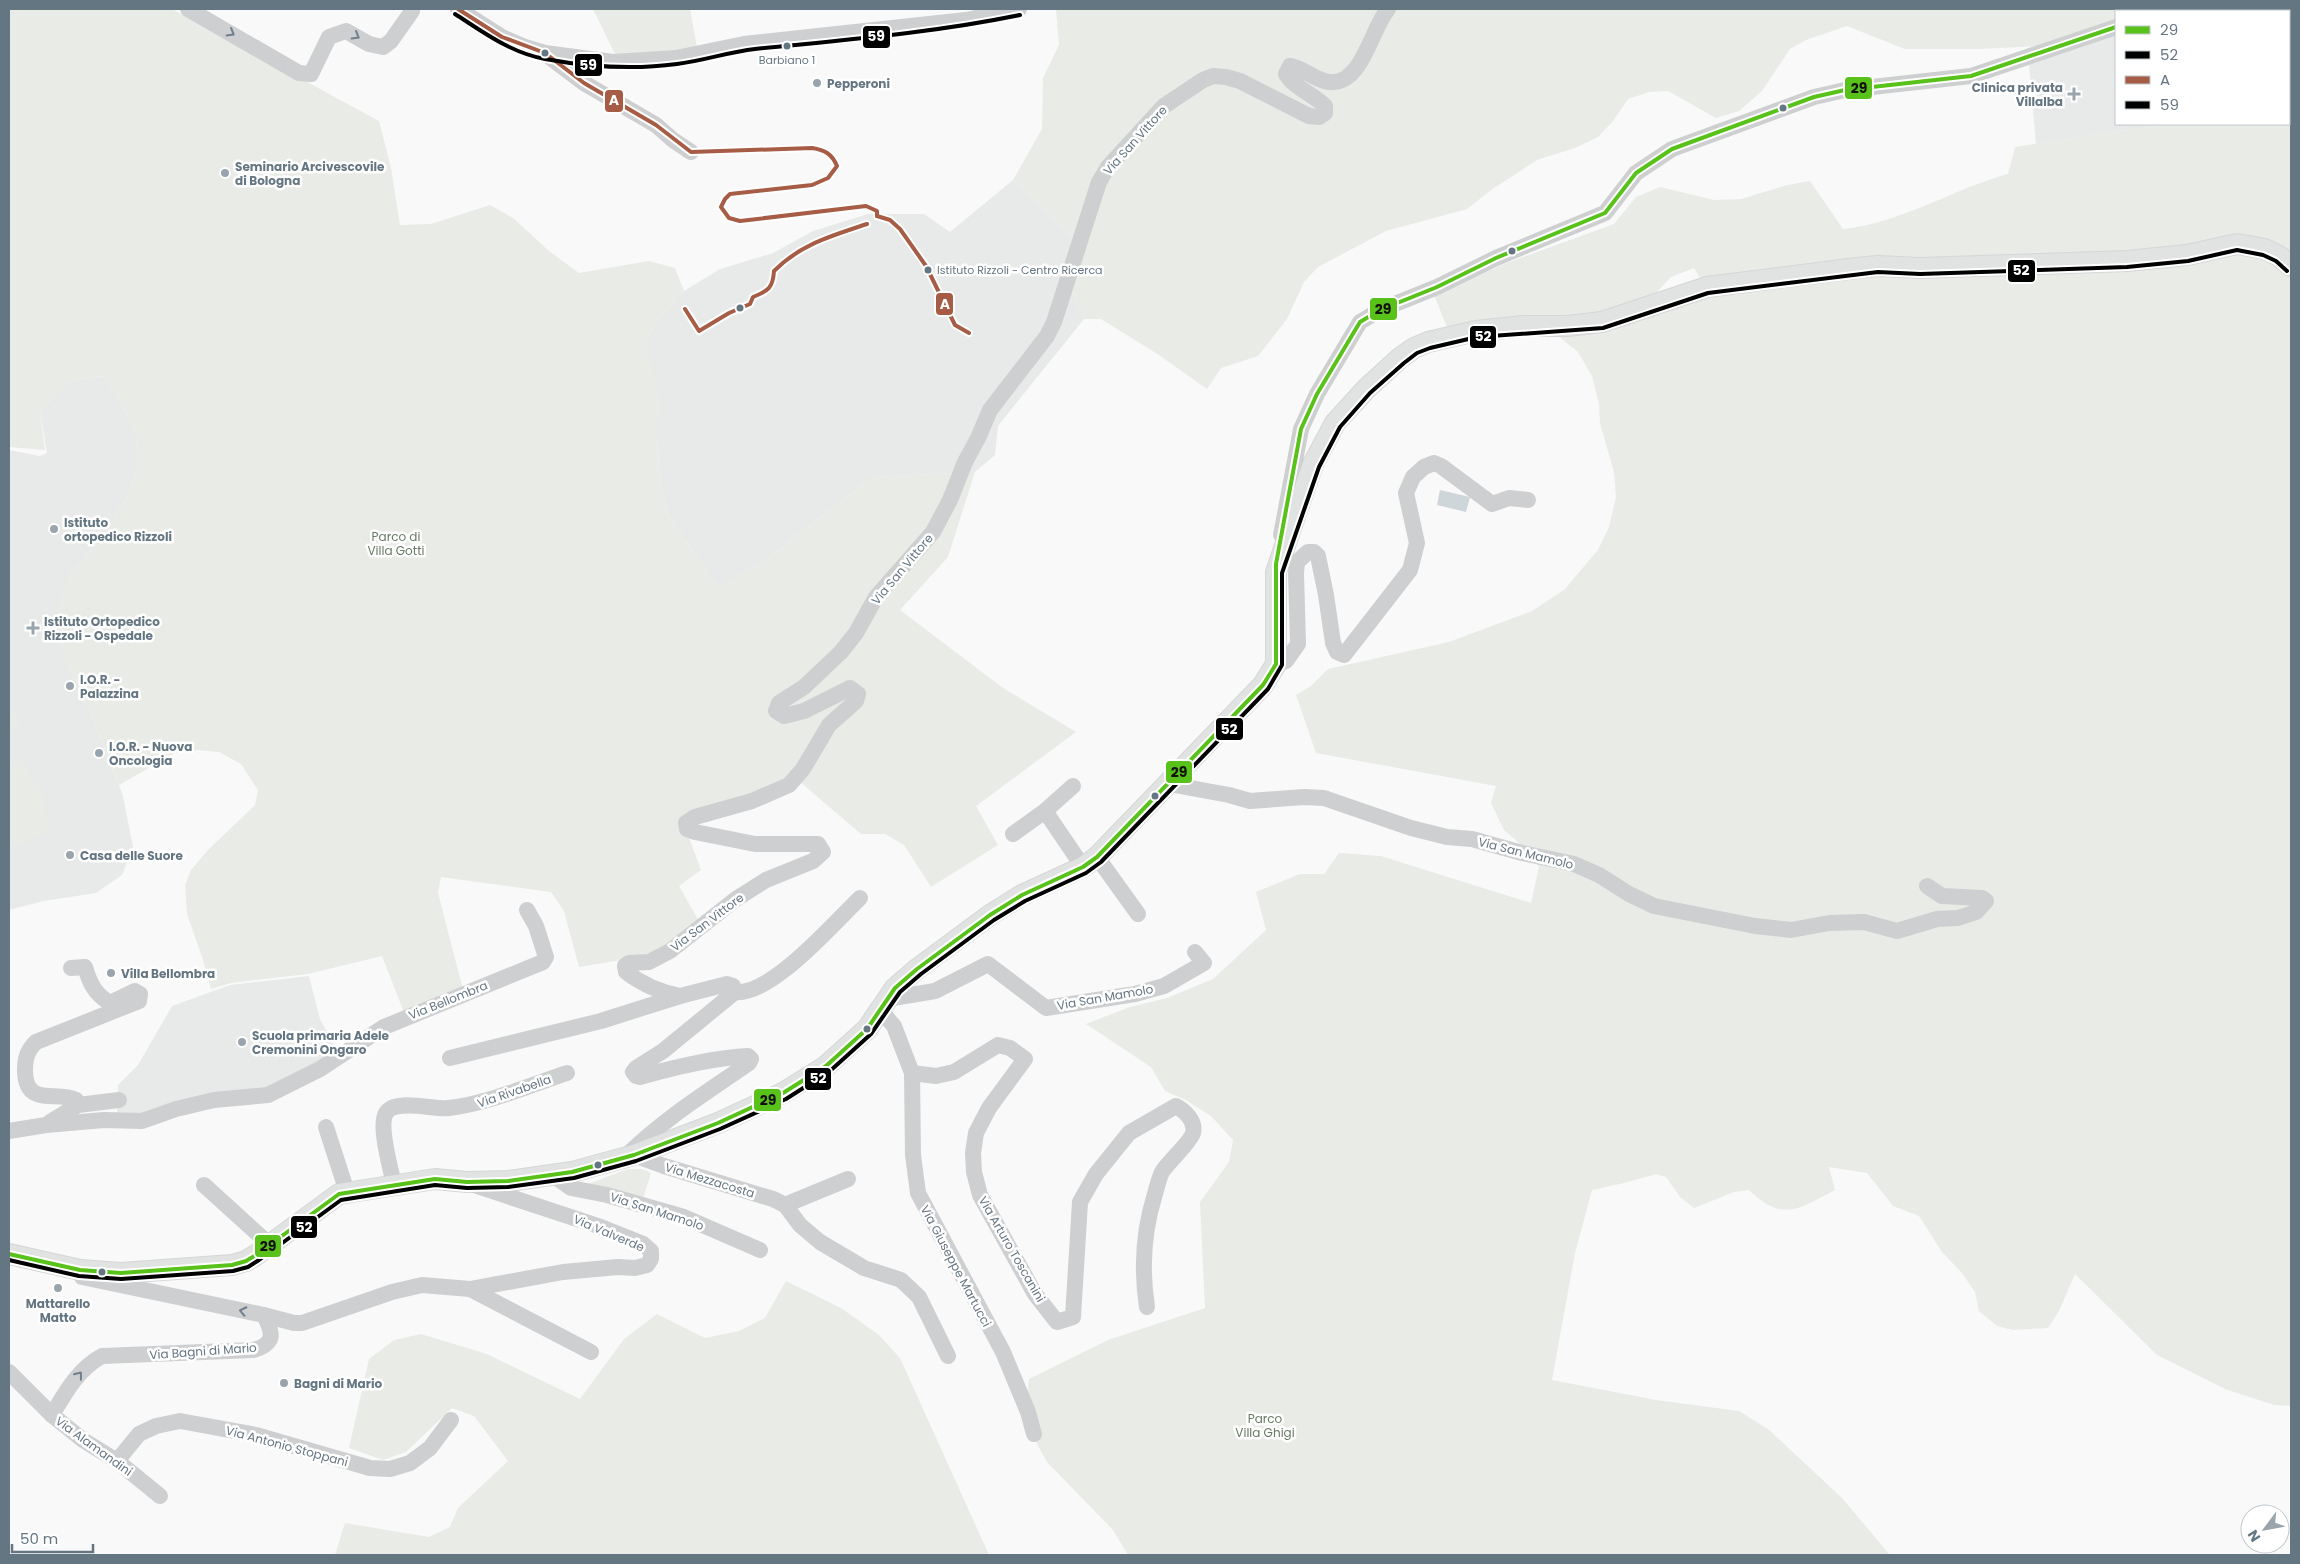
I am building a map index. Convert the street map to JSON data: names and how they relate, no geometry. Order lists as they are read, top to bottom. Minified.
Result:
{"streets":{"street":["Via San Vittore","Via San Mamolo","Via Bellombra","Via Rivabella","Via Mezzacosta","Via Valverde","Via Arturo Toscanini","Via Giuseppe Martucci","Via Bagni di Mario","Via Alamandini","Via Antonio Stoppani"]},"crossings":[["Via San Mamolo","Via Giuseppe Martucci"],["Via Valverde","Via Bagni di Mario"],["Via Arturo Toscanini","Via Giuseppe Martucci"],["Via Bagni di Mario","Via Alamandini"],["Via Alamandini","Via Antonio Stoppani"]],"one_way":["Via Bagni di Mario"],"parks":["Parco di Villa Gotti","Parco Villa Ghigi"],"places":{"other":["Barbiano 1","Pepperoni","Seminario Arcivescovile di Bologna","Istituto Rizzoli - Centro Ricerca","Istituto ortopedico Rizzoli","I.O.R. - Palazzina","I.O.R. - Nuova Oncologia","Casa delle Suore","Villa Bellombra","Scuola primaria Adele Cremonini Ongaro","Mattarello Matto","Bagni di Mario"],"health":["Clinica privata Villalba","Istituto Ortopedico Rizzoli - Ospedale"]},"lines":["transit line A","transit line 59","transit line 29","transit line 52"],"legend":["29","52","A","59"],"scale_bar":"50 m","north":"bottom left"}
